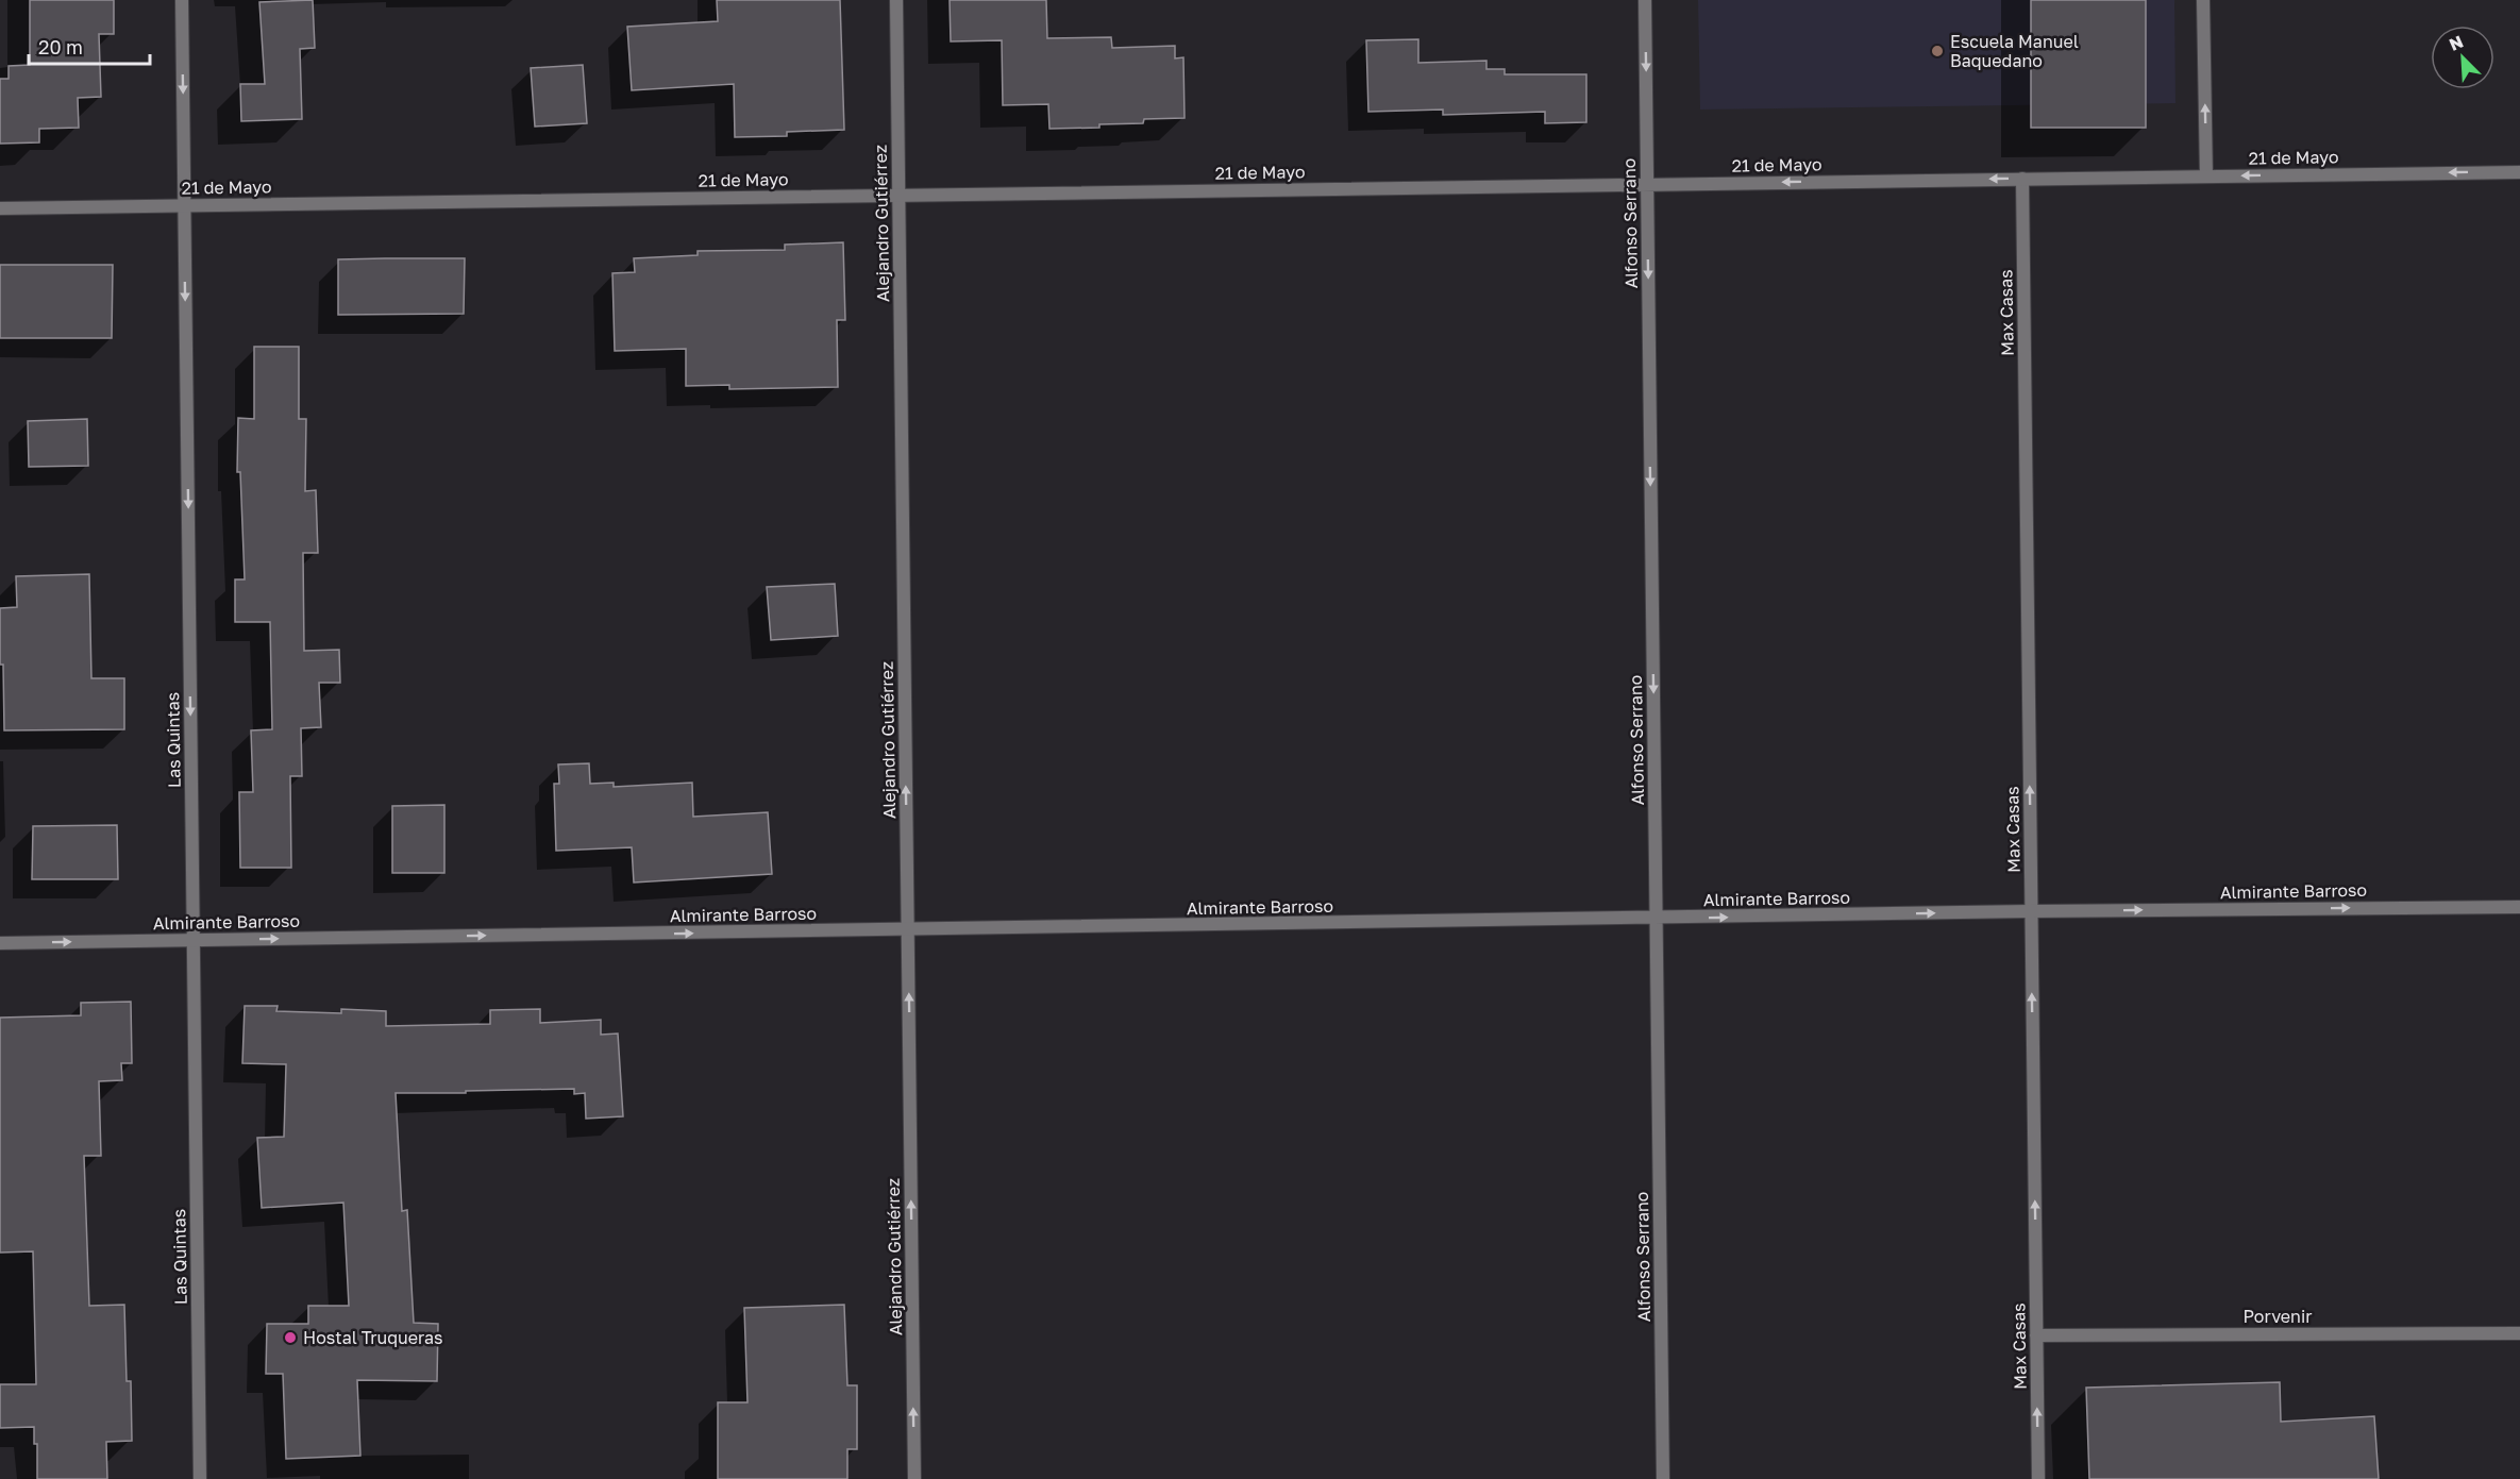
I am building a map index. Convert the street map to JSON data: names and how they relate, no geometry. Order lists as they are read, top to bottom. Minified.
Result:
{"streets":{"street":["21 de Mayo","Alejandro Gutiérrez","Alfonso Serrano","Max Casas","Las Quintas","Almirante Barroso","Porvenir"]},"crossings":[["21 de Mayo","Alejandro Gutiérrez"],["21 de Mayo","Alfonso Serrano"],["21 de Mayo","Max Casas"],["21 de Mayo","Las Quintas"],["Alejandro Gutiérrez","Almirante Barroso"],["Alfonso Serrano","Almirante Barroso"],["Max Casas","Almirante Barroso"],["Max Casas","Porvenir"],["Las Quintas","Almirante Barroso"]],"one_way":["Alejandro Gutiérrez","Alfonso Serrano","Max Casas","Las Quintas","Almirante Barroso"],"places":["Escuela Manuel Baquedano","Hostal Truqueras"],"scale_bar":"20 m","north":"top left"}
